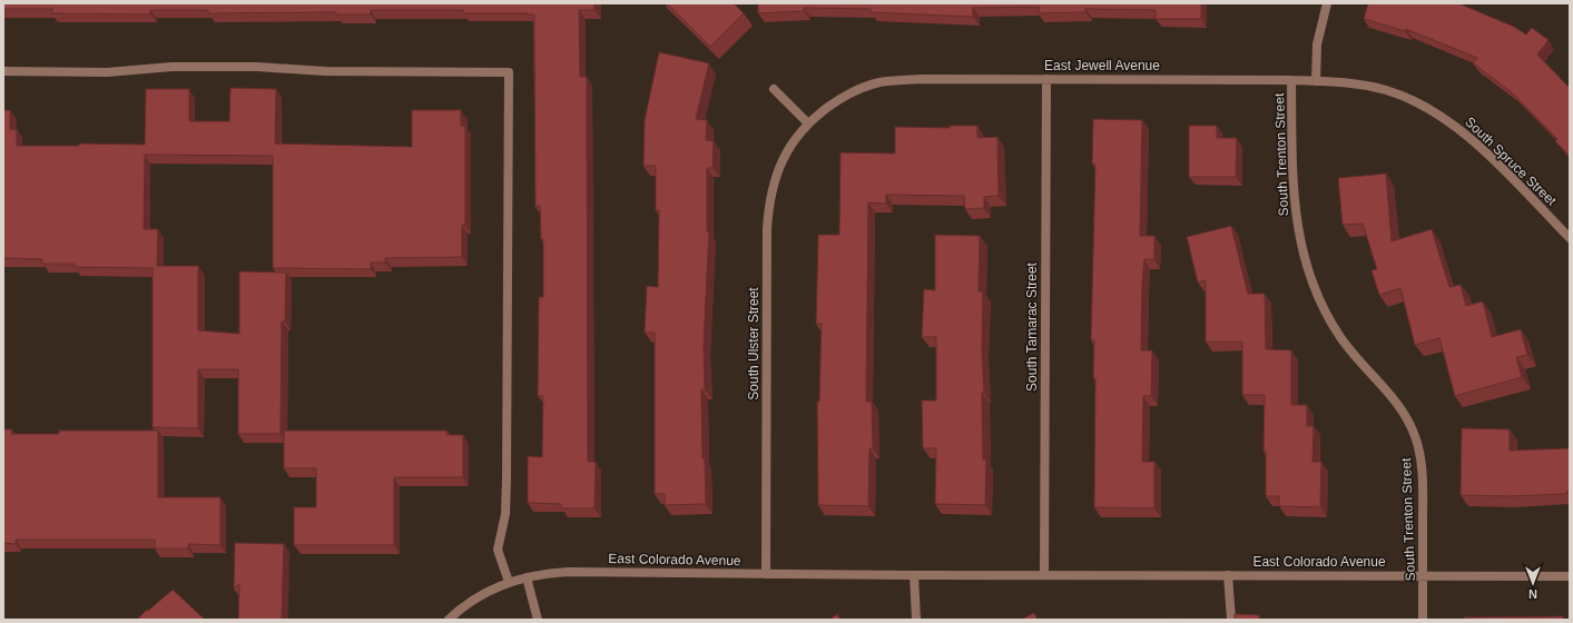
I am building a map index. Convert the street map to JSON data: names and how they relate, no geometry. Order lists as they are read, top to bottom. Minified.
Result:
{"streets":{"street":["East Jewell Avenue","South Trenton Street","South Spruce Street","South Tamarac Street","South Ulster Street","East Colorado Avenue"]},"crossings":[["East Jewell Avenue","South Trenton Street"],["East Jewell Avenue","South Spruce Street"],["East Jewell Avenue","South Tamarac Street"],["East Jewell Avenue","South Ulster Street"],["South Trenton Street","East Colorado Avenue"],["South Tamarac Street","East Colorado Avenue"],["South Ulster Street","East Colorado Avenue"]],"north":"bottom"}
